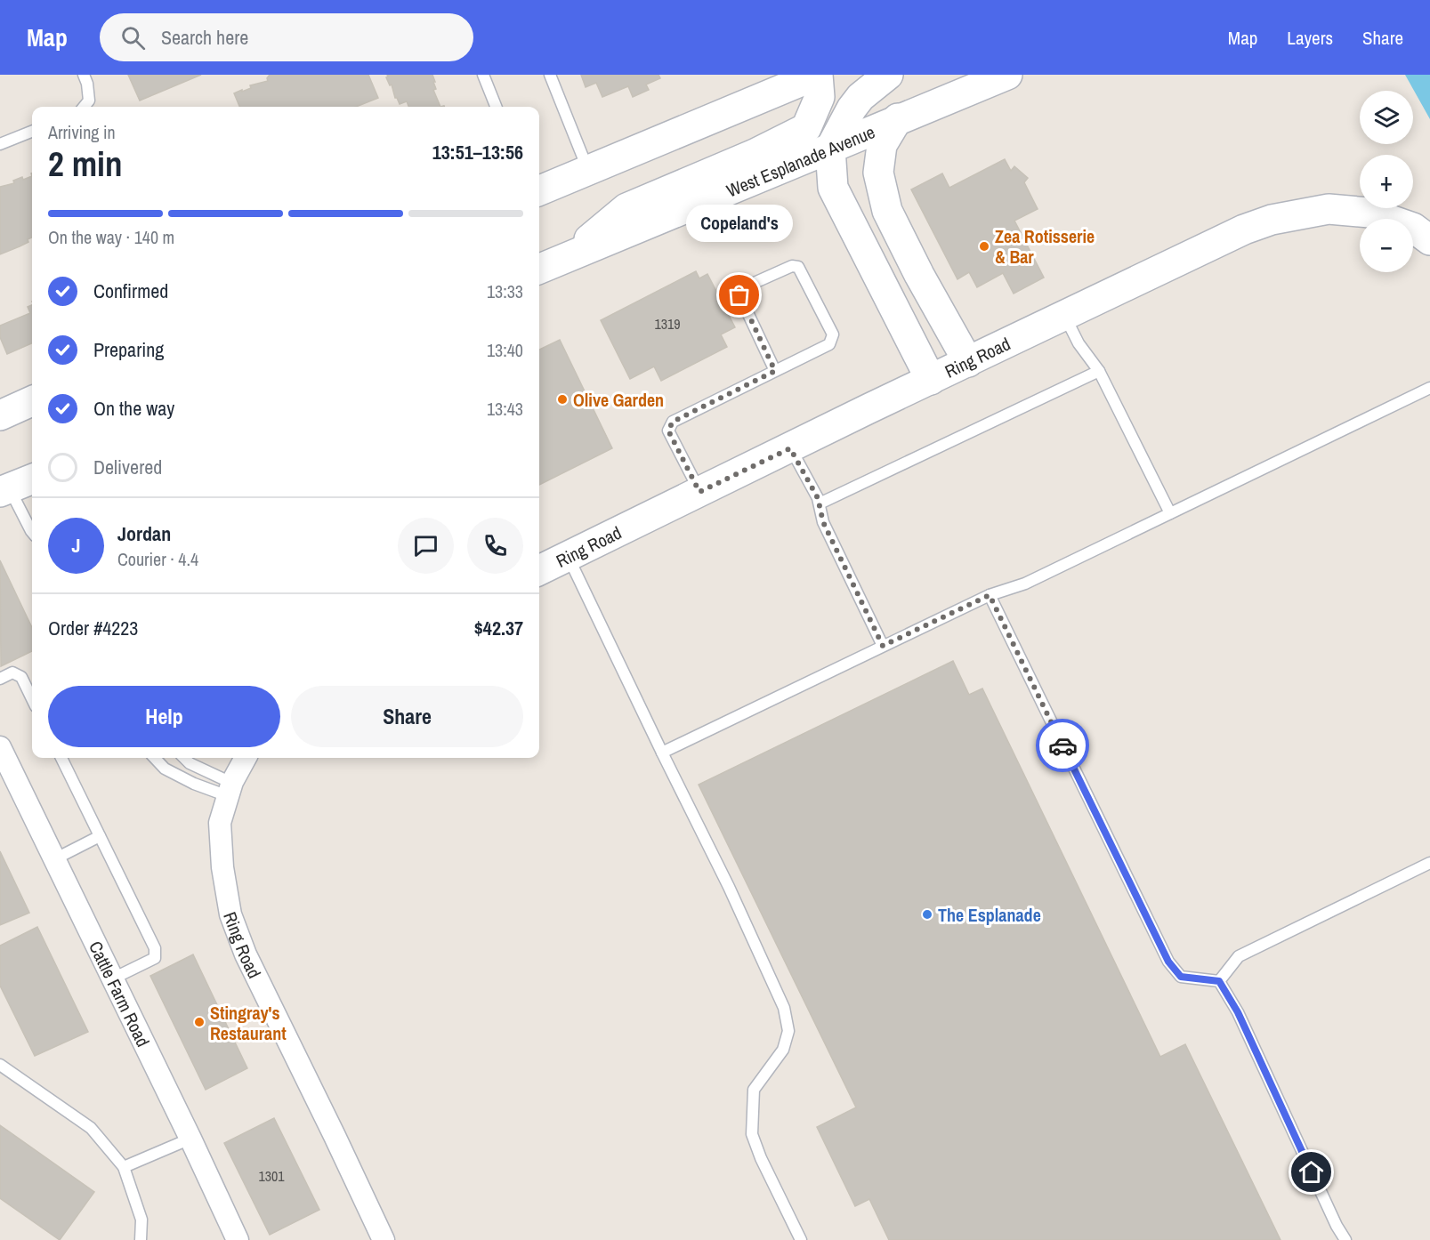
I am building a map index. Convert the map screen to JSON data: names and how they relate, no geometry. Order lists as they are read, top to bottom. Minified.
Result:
{"streets":{"street":["West Esplanade Avenue","Ring Road","Cattle Farm Road"]},"places":["Zea Rotisserie & Bar","Copeland's","Olive Garden","The Esplanade","Stingray's Restaurant"],"house_numbers":["1319","1301"],"page":{"header":"Map","search":"Search here","nav":["Map","Layers","Share"],"map_buttons":["+","−"],"heading":["2 min","Arriving in","13:51–13:56"],"panel":["Jordan","Courier · 4.4","Order #4223","$42.37"],"bar":"On the way · 140 m","bubble":"Copeland's","list":[["Confirmed","13:33"],["Preparing","13:40"],["On the way","13:43"],"Delivered"],"round":"J","buttons":["Help","Share"]}}
